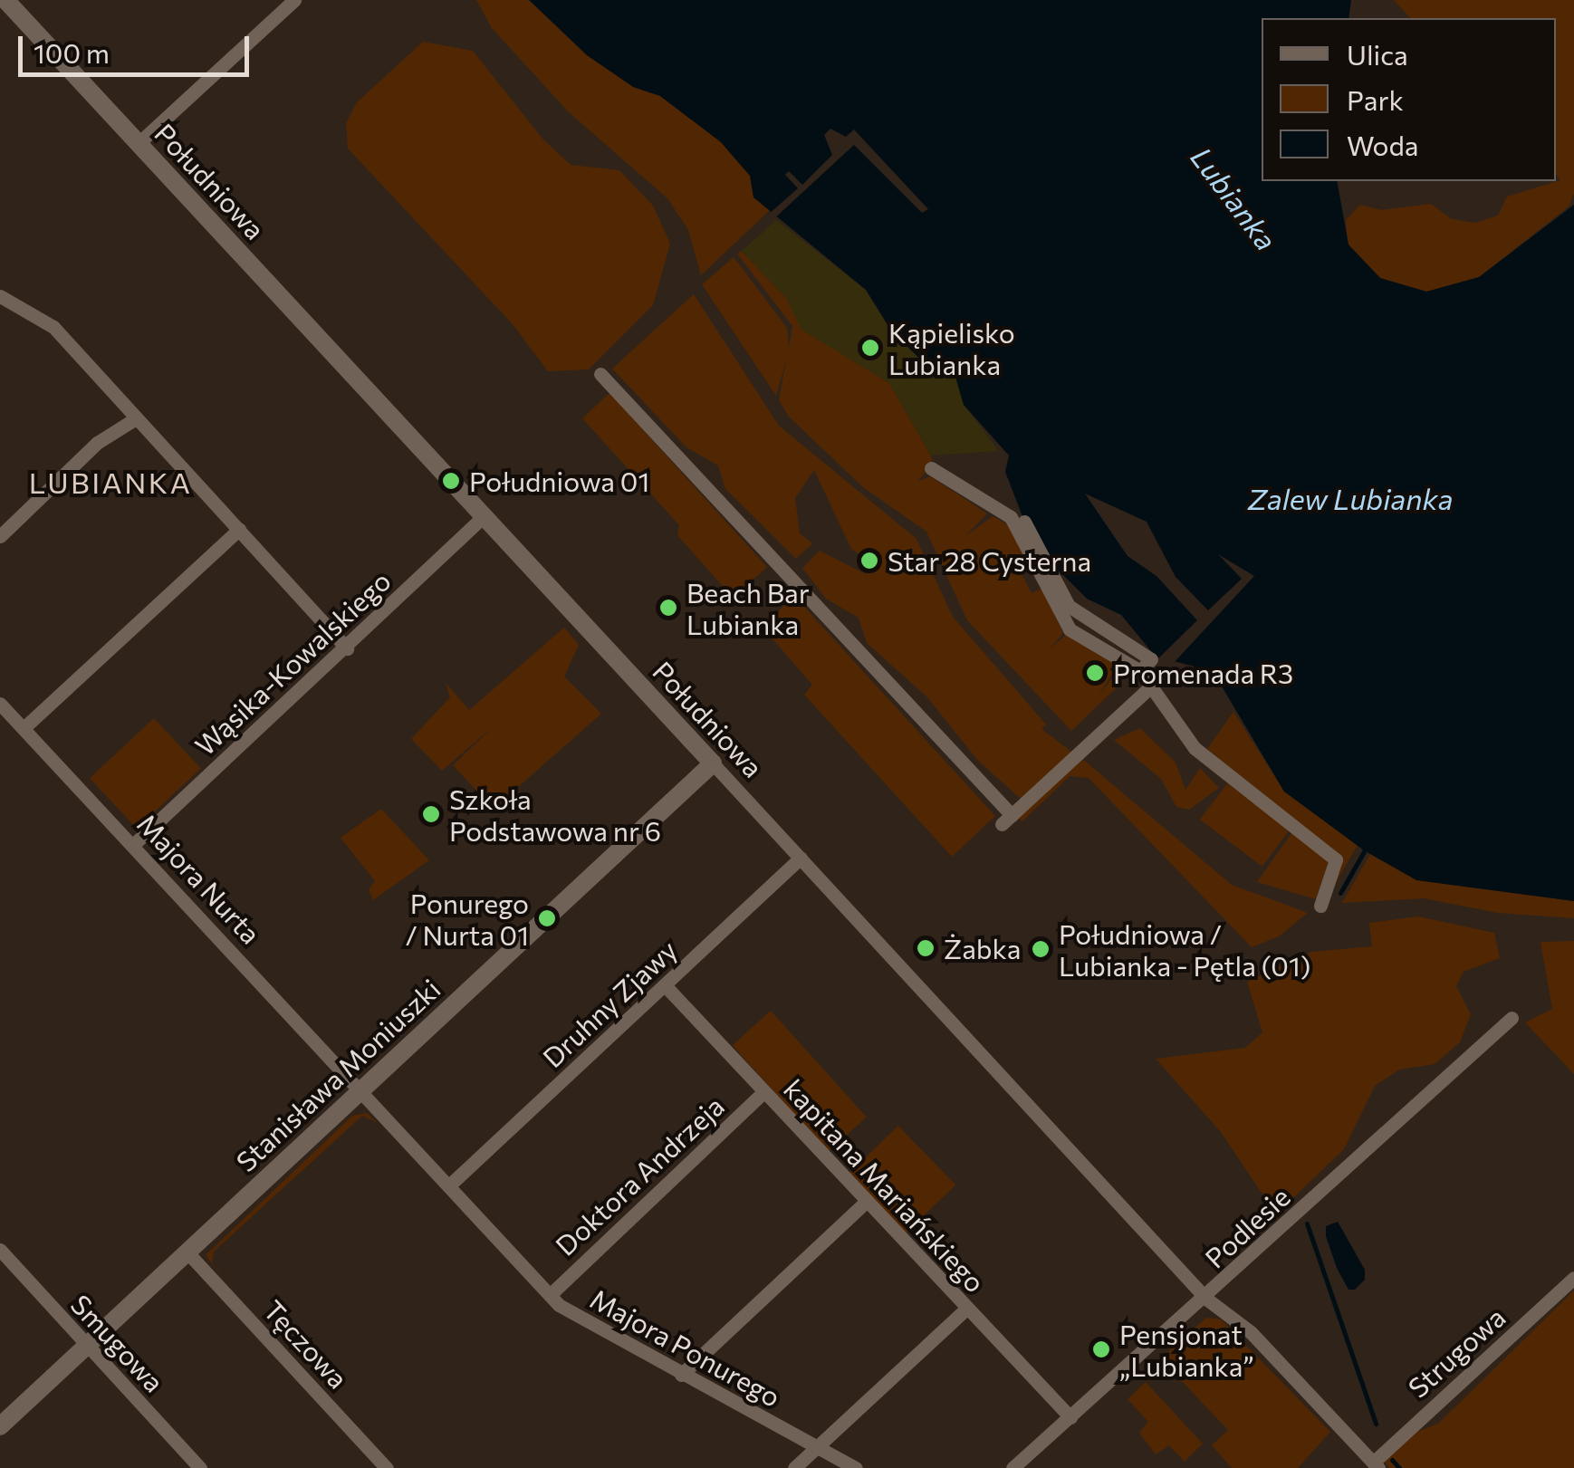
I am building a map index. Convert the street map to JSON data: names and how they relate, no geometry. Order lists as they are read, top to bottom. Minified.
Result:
{"streets":{"street":["Południowa","Wąsika-Kowalskiego","Majora Nurta","Druhny Zjawy","Stanisława Moniuszki","Doktora Andrzeja","kapitana Mariańskiego","Podlesie","Smugowa","Tęczowa","Majora Ponurego","Strugowa"]},"crossings":[["Południowa","Wąsika-Kowalskiego"],["Południowa","Druhny Zjawy"],["Południowa","Stanisława Moniuszki"],["Południowa","Podlesie"],["Południowa","Strugowa"],["Wąsika-Kowalskiego","Majora Nurta"],["Majora Nurta","Stanisława Moniuszki"],["Majora Nurta","Majora Ponurego"],["Druhny Zjawy","kapitana Mariańskiego"],["Druhny Zjawy","Majora Ponurego"],["Stanisława Moniuszki","Smugowa"],["Stanisława Moniuszki","Tęczowa"],["Stanisława Moniuszki","Majora Ponurego"],["Doktora Andrzeja","kapitana Mariańskiego"],["Doktora Andrzeja","Majora Ponurego"],["kapitana Mariańskiego","Podlesie"]],"districts":["LUBIANKA"],"water":["Lubianka","Zalew Lubianka"],"places":["Kąpielisko Lubianka","Południowa 01","Star 28 Cysterna","Beach Bar Lubianka","Promenada R3","Szkoła Podstawowa nr 6","Ponurego / Nurta 01","Żabka","Południowa / Lubianka - Pętla (01)","Pensjonat „Lubianka”"],"legend":["Ulica","Park","Woda"],"scale_bar":"100 m"}
